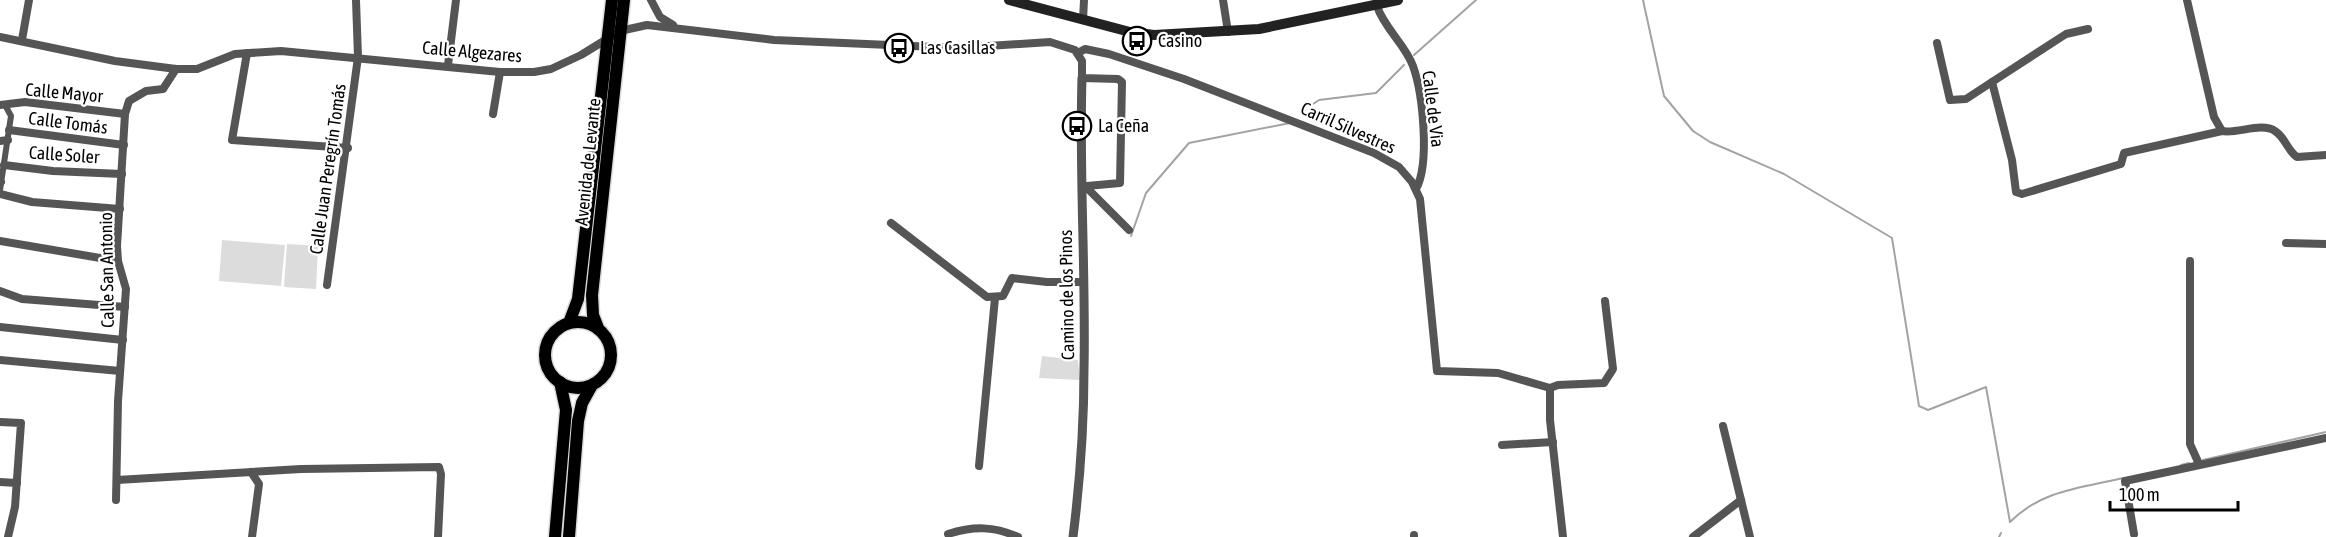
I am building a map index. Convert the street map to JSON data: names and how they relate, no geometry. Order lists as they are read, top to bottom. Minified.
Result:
{"streets":{"main road":["Avenida de Levante"],"street":["Calle Algezares","Calle Mayor","Calle de Via","Calle Tomás","Carril Silvestres","Calle Soler","Calle Juan Peregrín Tomás","Calle San Antonio","Camino de los Pinos"]},"crossings":[["Calle Algezares","Carril Silvestres"],["Calle Algezares","Avenida de Levante"],["Calle Algezares","Calle Juan Peregrín Tomás"],["Calle Algezares","Camino de los Pinos"],["Calle Mayor","Calle San Antonio"],["Calle de Via","Carril Silvestres"],["Calle Tomás","Calle San Antonio"],["Carril Silvestres","Camino de los Pinos"],["Calle Soler","Calle San Antonio"]],"places":{"bus stop":["Casino","Las Casillas","La Ceña"]},"scale_bar":"100 m"}
